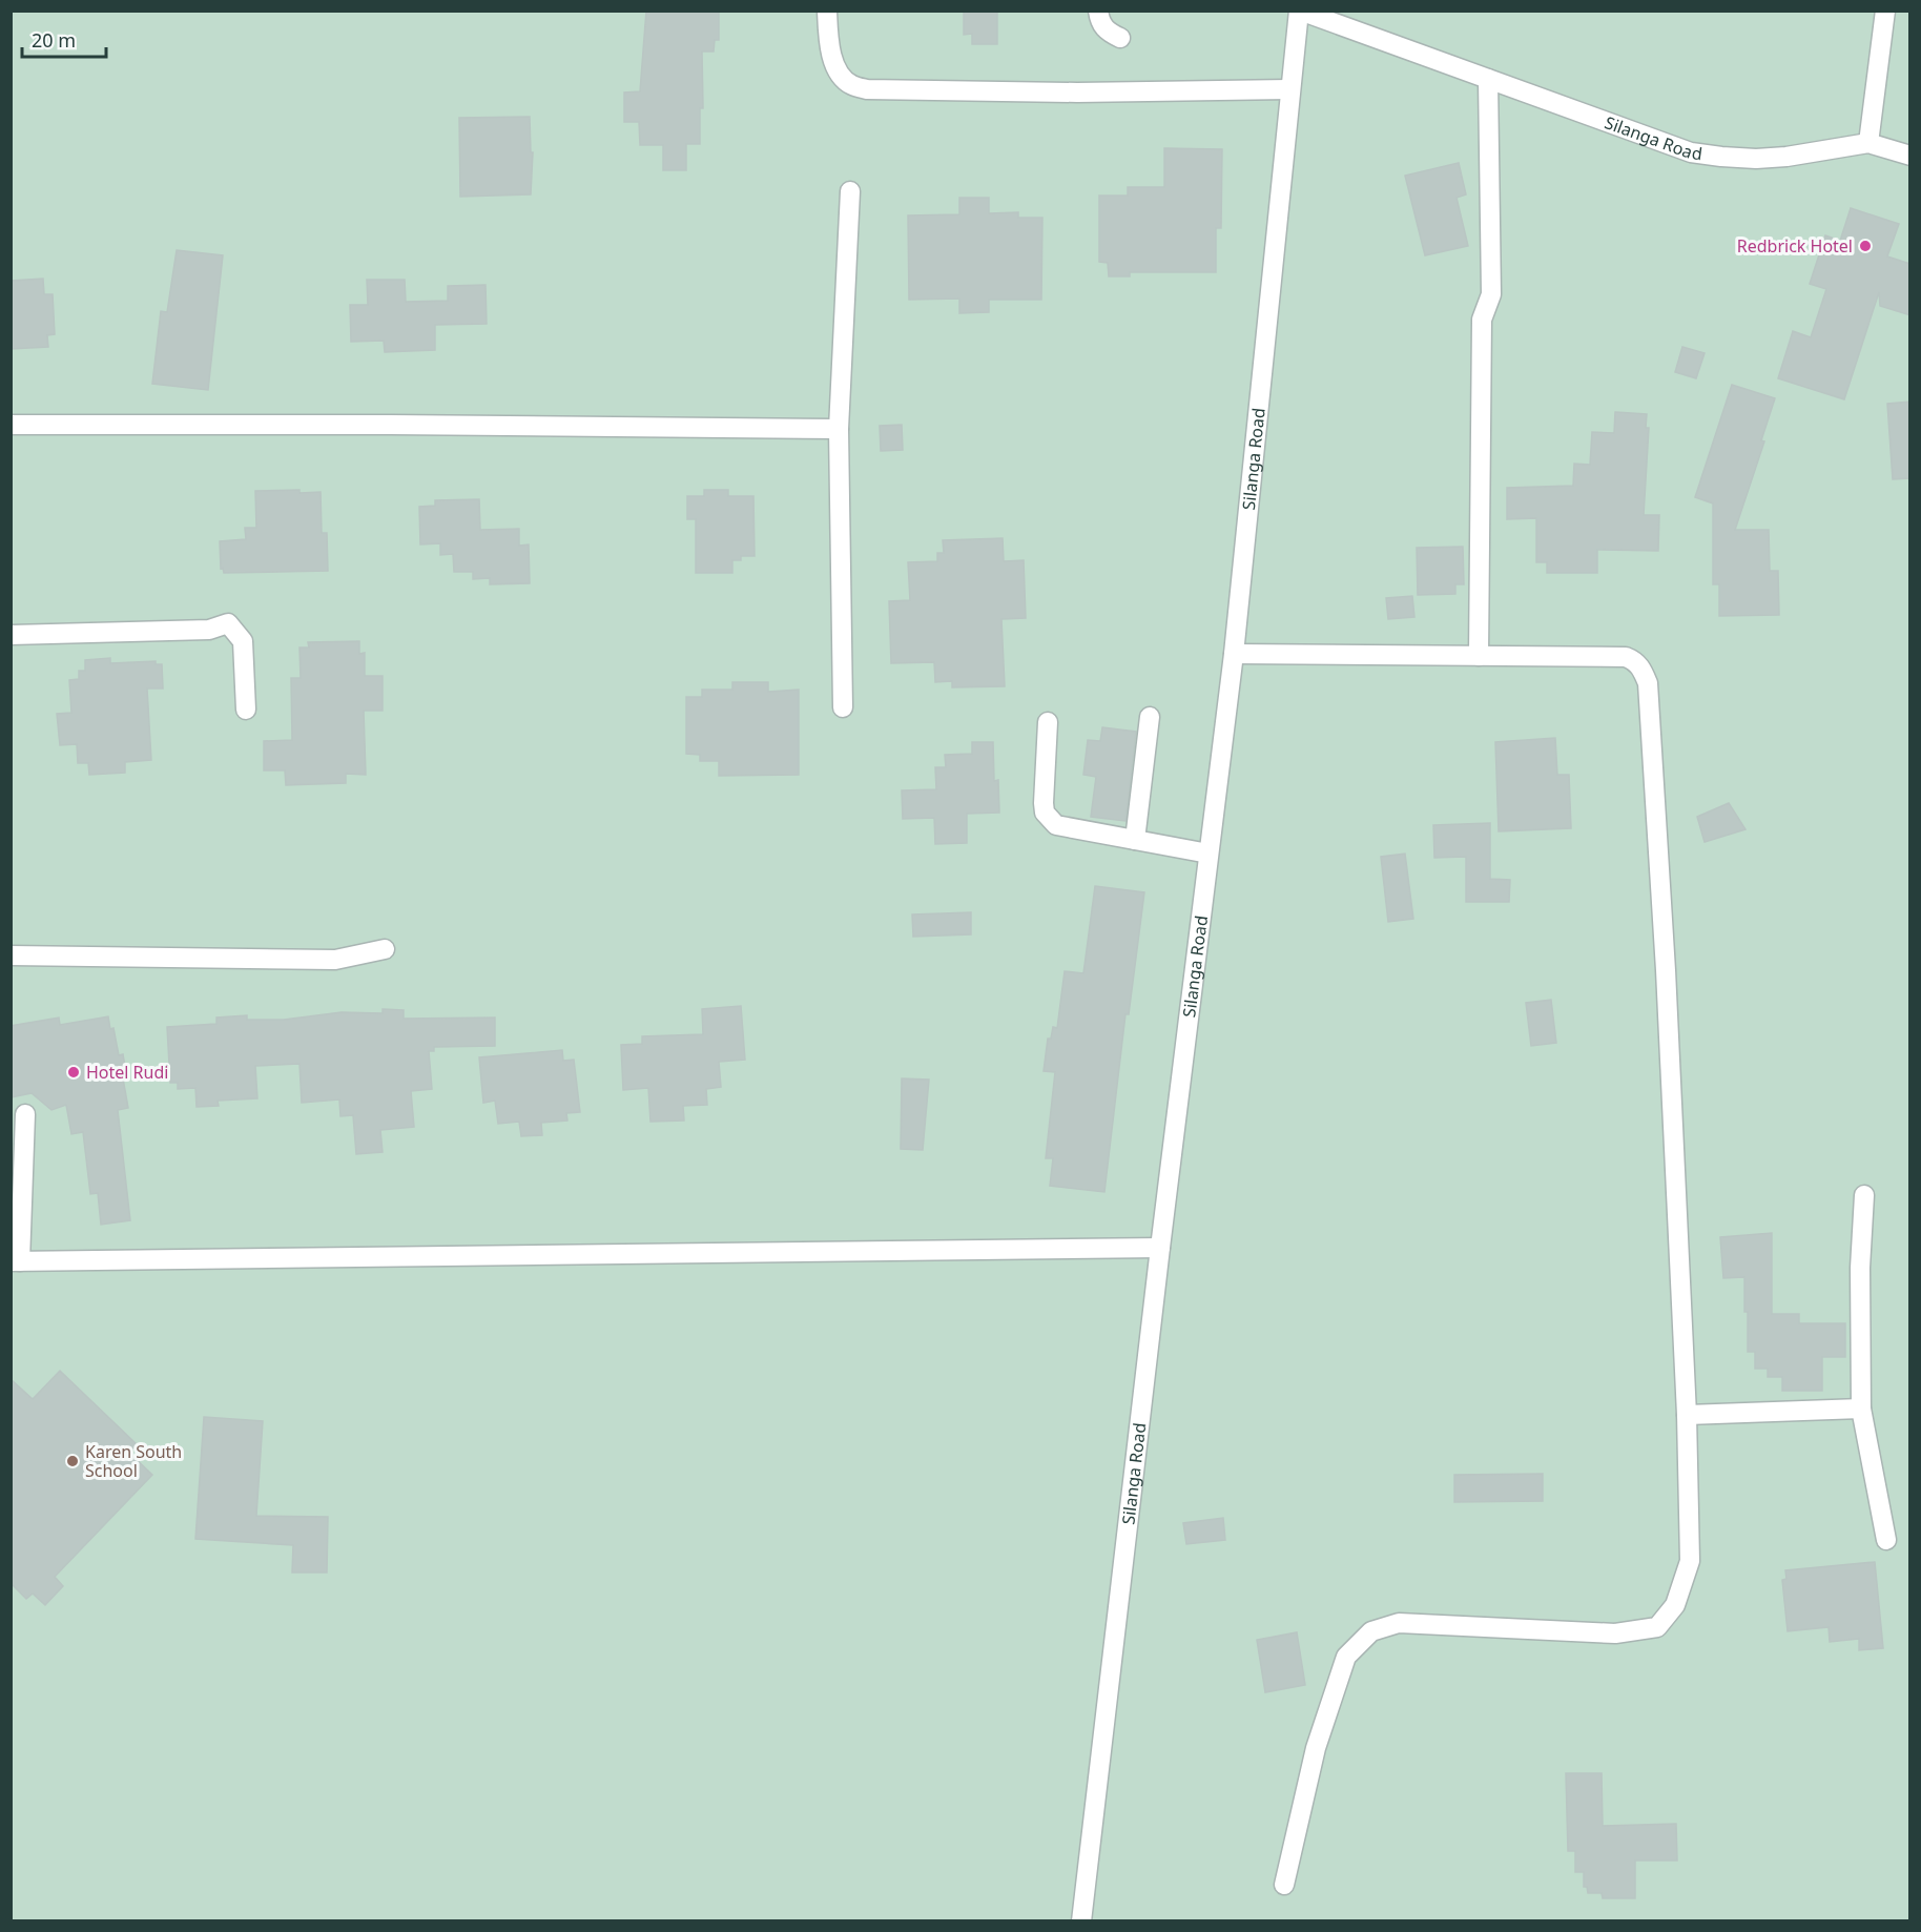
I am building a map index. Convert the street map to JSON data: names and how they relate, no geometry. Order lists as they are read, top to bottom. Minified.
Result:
{"streets":{"street":["Silanga Road"]},"places":["Redbrick Hotel","Hotel Rudi","Karen South School"],"scale_bar":"20 m"}
